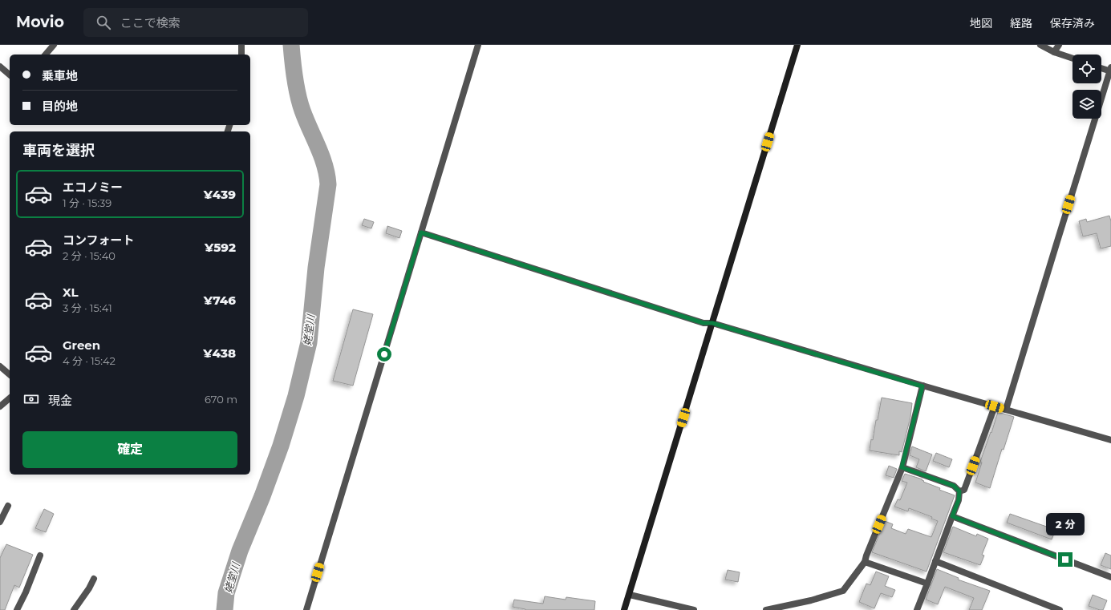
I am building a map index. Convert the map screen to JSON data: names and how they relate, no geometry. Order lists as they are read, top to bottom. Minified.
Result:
{"water":["姥堂川"],"page":{"header":"Movio","search":"ここで検索","nav":["地図","経路","保存済み"],"banner":["乗車地","目的地"],"heading":"車両を選択","list":[{"name":"エコノミー","note":"1 分 · 15:39","value":"¥439"},{"name":"コンフォート","note":"2 分 · 15:40","value":"¥592"},{"name":"XL","note":"3 分 · 15:41","value":"¥746"},{"name":"Green","note":"4 分 · 15:42","value":"¥438"}],"pay":["現金","670 m"],"buttons":"確定","bubble":"2 分"}}
